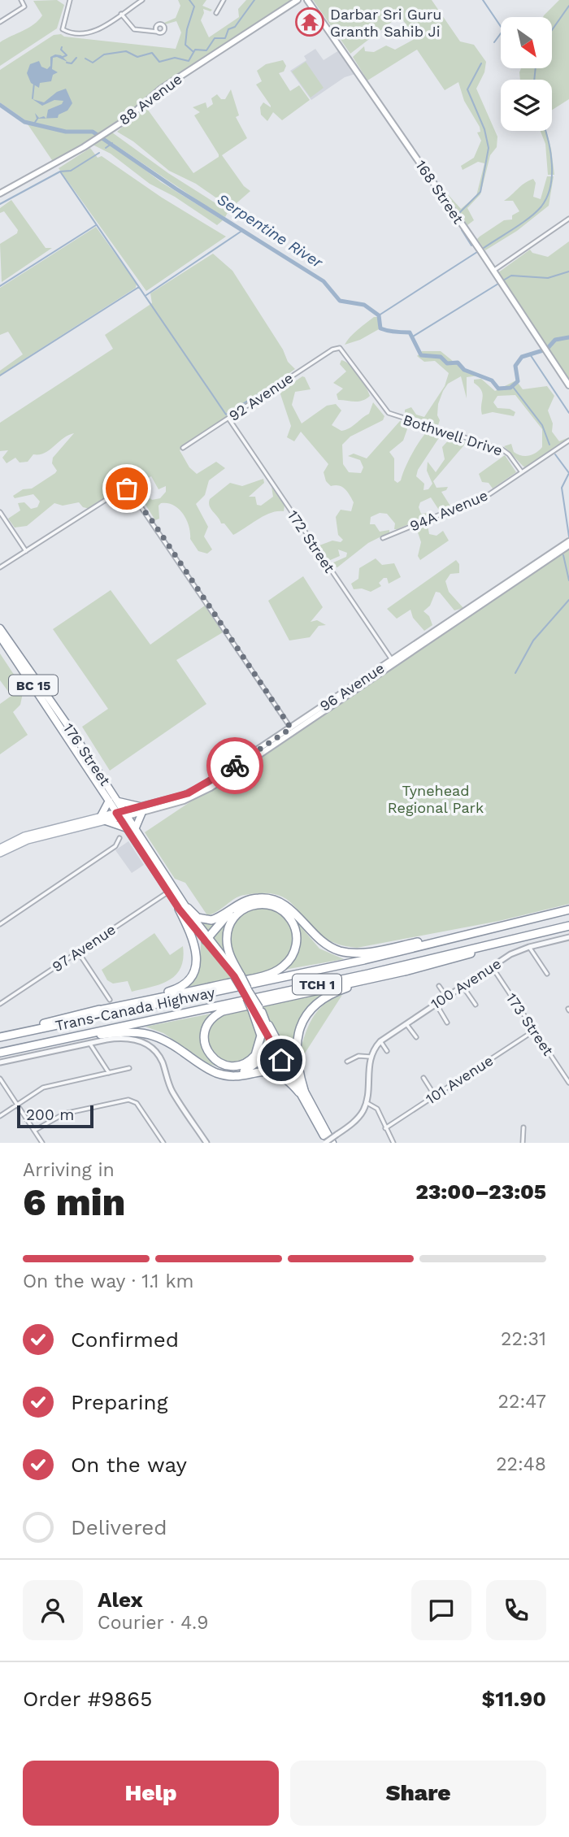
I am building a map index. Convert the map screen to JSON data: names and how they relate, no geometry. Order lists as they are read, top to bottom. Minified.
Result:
{"streets":{"highway":["BC 15","176 Street","TCH 1","Trans-Canada Highway"],"main road":["88 Avenue","168 Street","96 Avenue"],"street":["92 Avenue","Bothwell Drive","94A Avenue","172 Street","97 Avenue","100 Avenue","173 Street","101 Avenue"]},"crossings":[["92 Avenue","Bothwell Drive"],["92 Avenue","172 Street"],["Bothwell Drive","94A Avenue"],["172 Street","96 Avenue"],["96 Avenue","176 Street"],["176 Street","97 Avenue"],["100 Avenue","173 Street"],["173 Street","101 Avenue"]],"water":["Serpentine River"],"parks":["Tynehead Regional Park"],"places":{"temple":["Darbar Sri Guru Granth Sahib Ji"]},"scale_bar":"200 m","north":"bottom right","page":{"scale":"200 m","heading":["6 min","Arriving in","23:00–23:05"],"panel":["Alex","Courier · 4.9","Order #9865","$11.90"],"bar":"On the way · 1.1 km","list":[["Confirmed","22:31"],["Preparing","22:47"],["On the way","22:48"],"Delivered"],"buttons":["Help","Share"]}}
